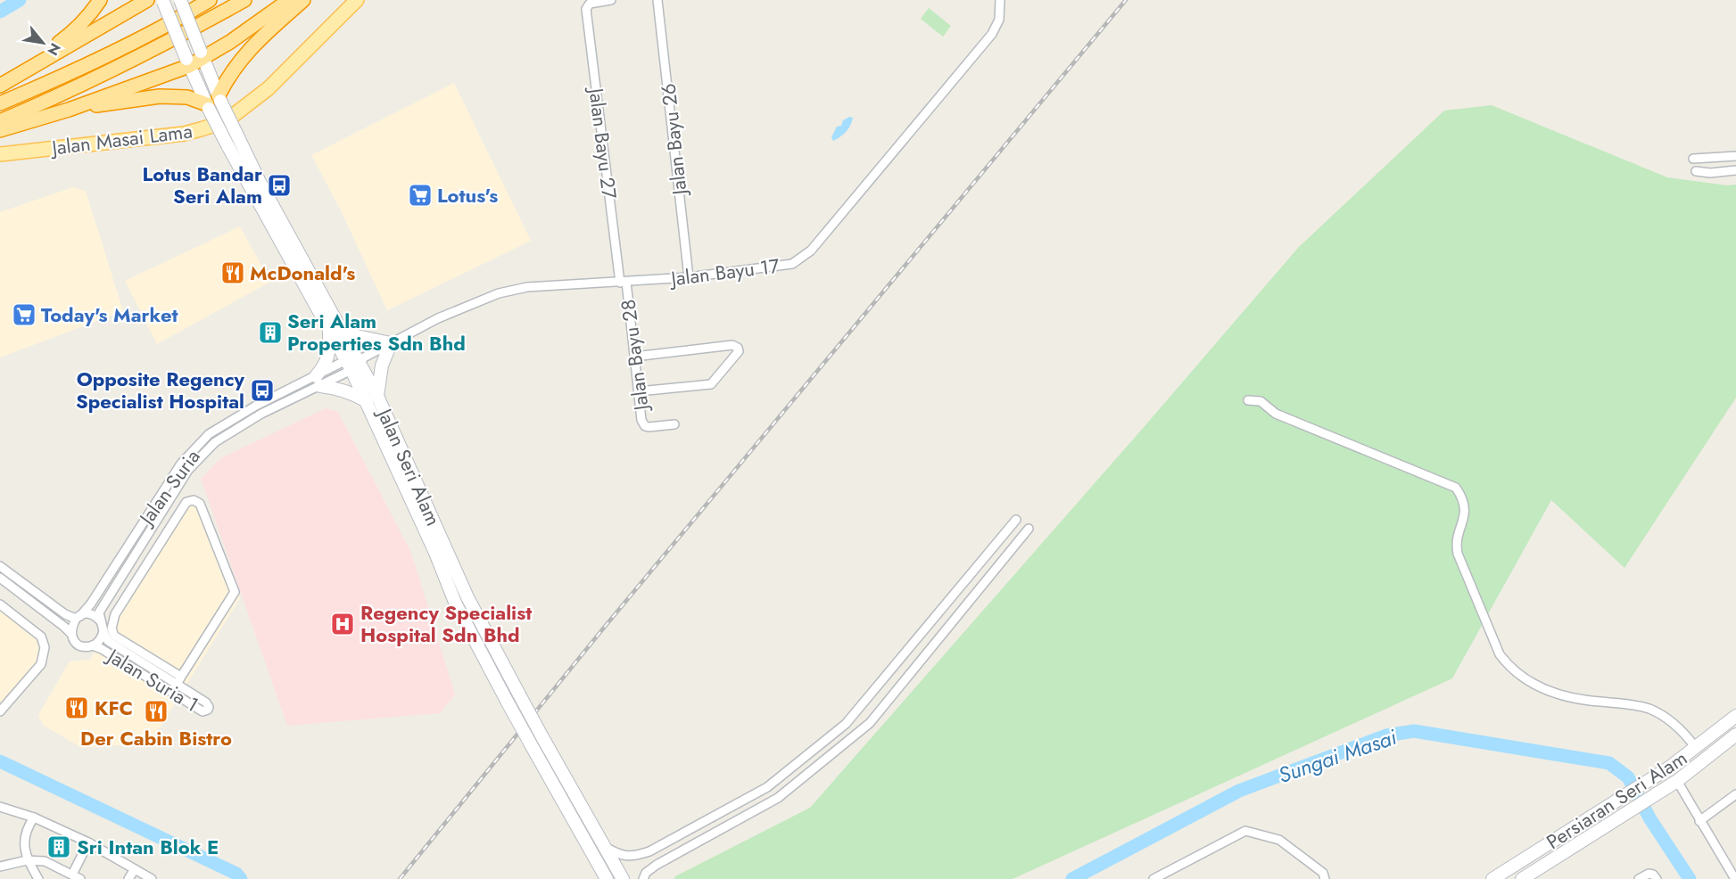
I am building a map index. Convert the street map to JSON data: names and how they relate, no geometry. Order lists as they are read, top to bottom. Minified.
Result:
{"streets":{"main road":["Jalan Masai Lama","Jalan Seri Alam","Persiaran Seri Alam"],"street":["Jalan Bayu 26","Jalan Bayu 27","Jalan Bayu 17","Jalan Bayu 28","Jalan Suria","Jalan Suria 1"]},"crossings":[["Jalan Bayu 26","Jalan Bayu 17"],["Jalan Bayu 27","Jalan Bayu 17"],["Jalan Bayu 27","Jalan Bayu 28"],["Jalan Bayu 17","Jalan Bayu 28"],["Jalan Bayu 17","Jalan Seri Alam"],["Jalan Bayu 17","Jalan Suria"],["Jalan Seri Alam","Jalan Suria"],["Jalan Suria","Jalan Suria 1"]],"water":["Sungai Masai"],"places":{"bus stop":["Lotus Bandar Seri Alam","Opposite Regency Specialist Hospital"],"supermarket":["Lotus's","Today's Market"],"restaurant":["McDonald's","KFC","Der Cabin Bistro"],"building":["Seri Alam Properties Sdn Bhd","Sri Intan Blok E"],"hospital":["Regency Specialist Hospital Sdn Bhd"]},"north":"bottom right"}
